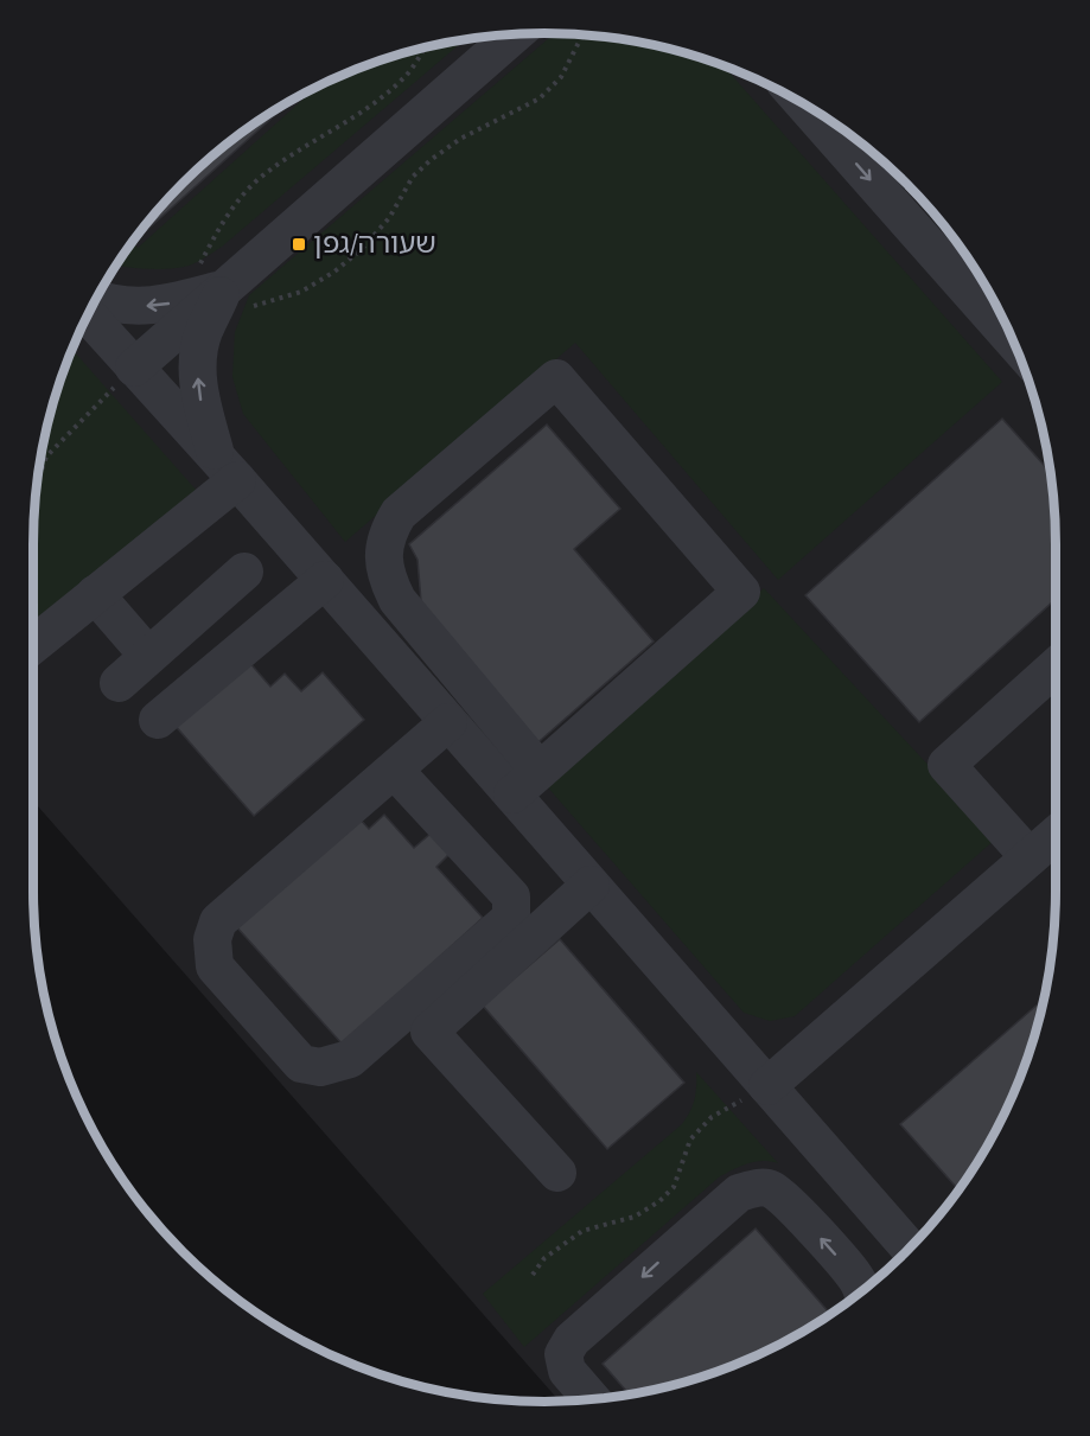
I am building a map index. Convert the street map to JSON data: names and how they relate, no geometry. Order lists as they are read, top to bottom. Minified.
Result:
{"places":{"transit":["שעורה/גפן"]}}
